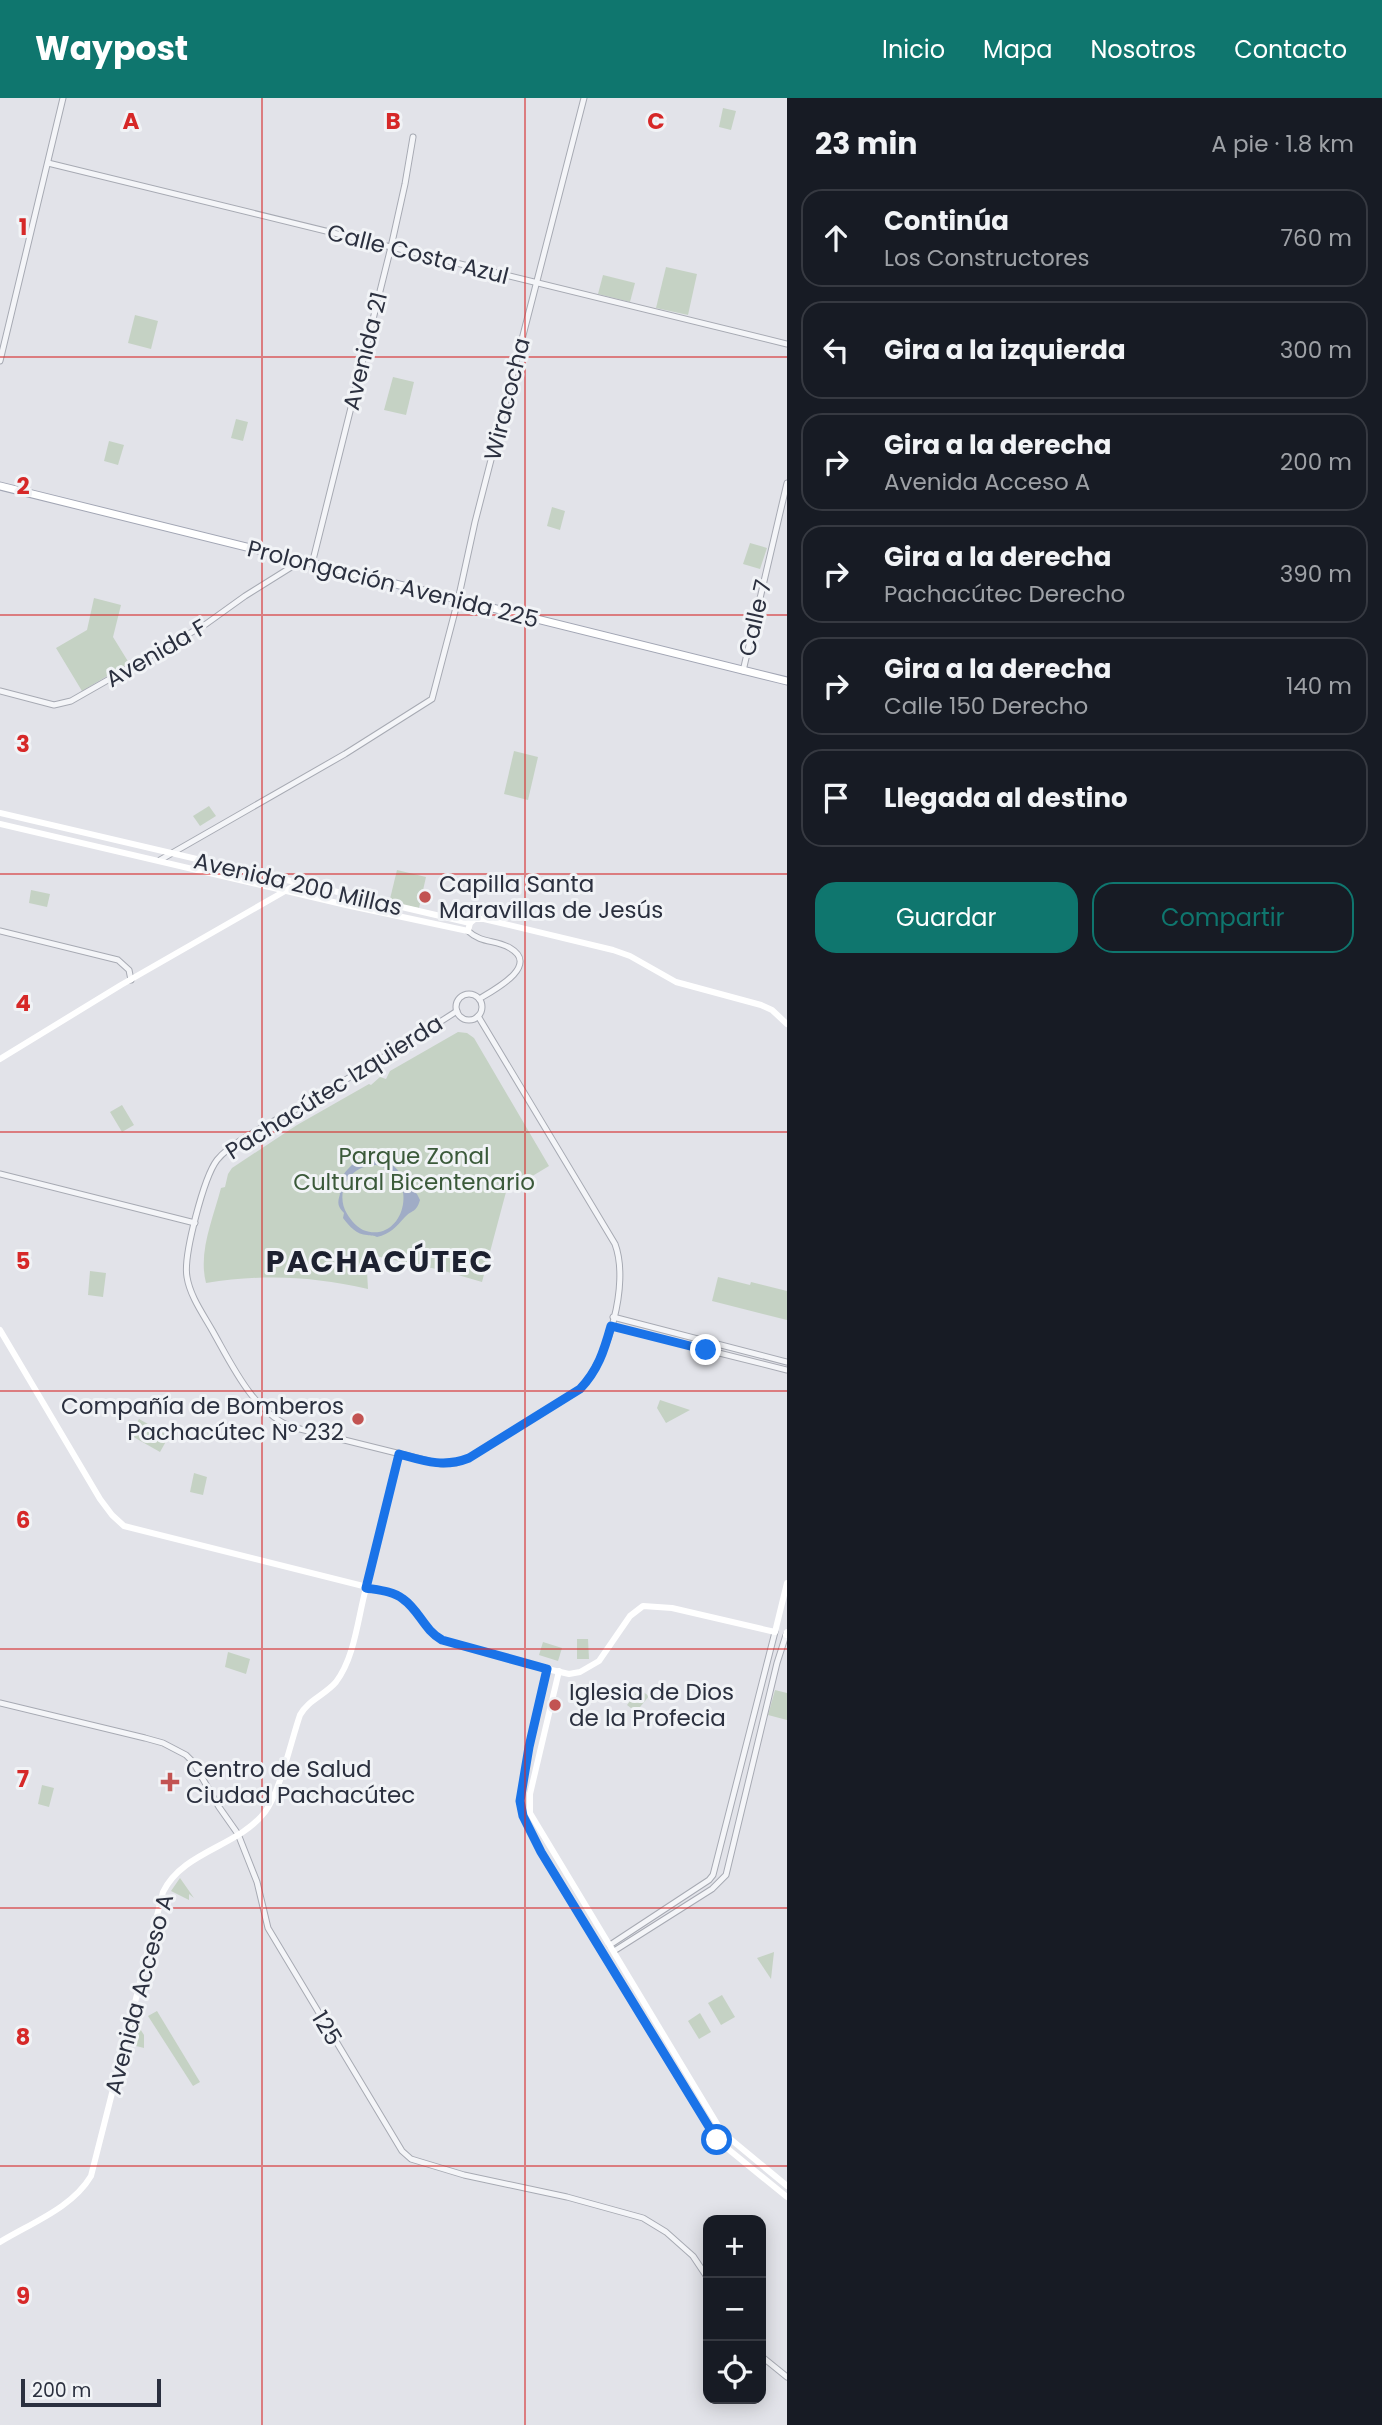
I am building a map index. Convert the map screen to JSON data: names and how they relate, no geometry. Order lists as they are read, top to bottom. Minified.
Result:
{"streets":{"main road":["Prolongación Avenida 225","Avenida 200 Millas","Avenida Acceso A"],"street":["Calle Costa Azul","Avenida 21","Wiracocha","Calle 7","Avenida F","Pachacútec Izquierda","125"]},"crossings":[["Calle Costa Azul","Avenida 21"],["Calle Costa Azul","Wiracocha"],["Avenida 21","Prolongación Avenida 225"],["Wiracocha","Prolongación Avenida 225"],["Wiracocha","Avenida 200 Millas"],["Prolongación Avenida 225","Calle 7"],["Prolongación Avenida 225","Avenida F"],["Pachacútec Izquierda","Avenida Acceso A"],["Avenida Acceso A","125"]],"districts":["PACHACÚTEC"],"parks":["Parque Zonal Cultural Bicentenario"],"places":{"other":["Capilla Santa Maravillas de Jesús","Compañía de Bomberos Pachacútec Nº 232","Iglesia de Dios de la Profecia"],"health":["Centro de Salud Ciudad Pachacútec"]},"scale_bar":"200 m","page":{"header":"Waypost","nav":["Inicio","Mapa","Nosotros","Contacto"],"heading":["23 min","A pie · 1.8 km"],"list":[["Continúa","Los Constructores","760 m"],["Gira a la izquierda","300 m"],["Gira a la derecha","Avenida Acceso A","200 m"],["Gira a la derecha","Pachacútec Derecho","390 m"],["Gira a la derecha","Calle 150 Derecho","140 m"],"Llegada al destino"],"buttons":["Guardar","Compartir"],"map_buttons":["+","−"],"scale":"200 m"},"grid":{"columns":["A","B","C"],"rows":["1","2","3","4","5","6","7","8","9"]}}
